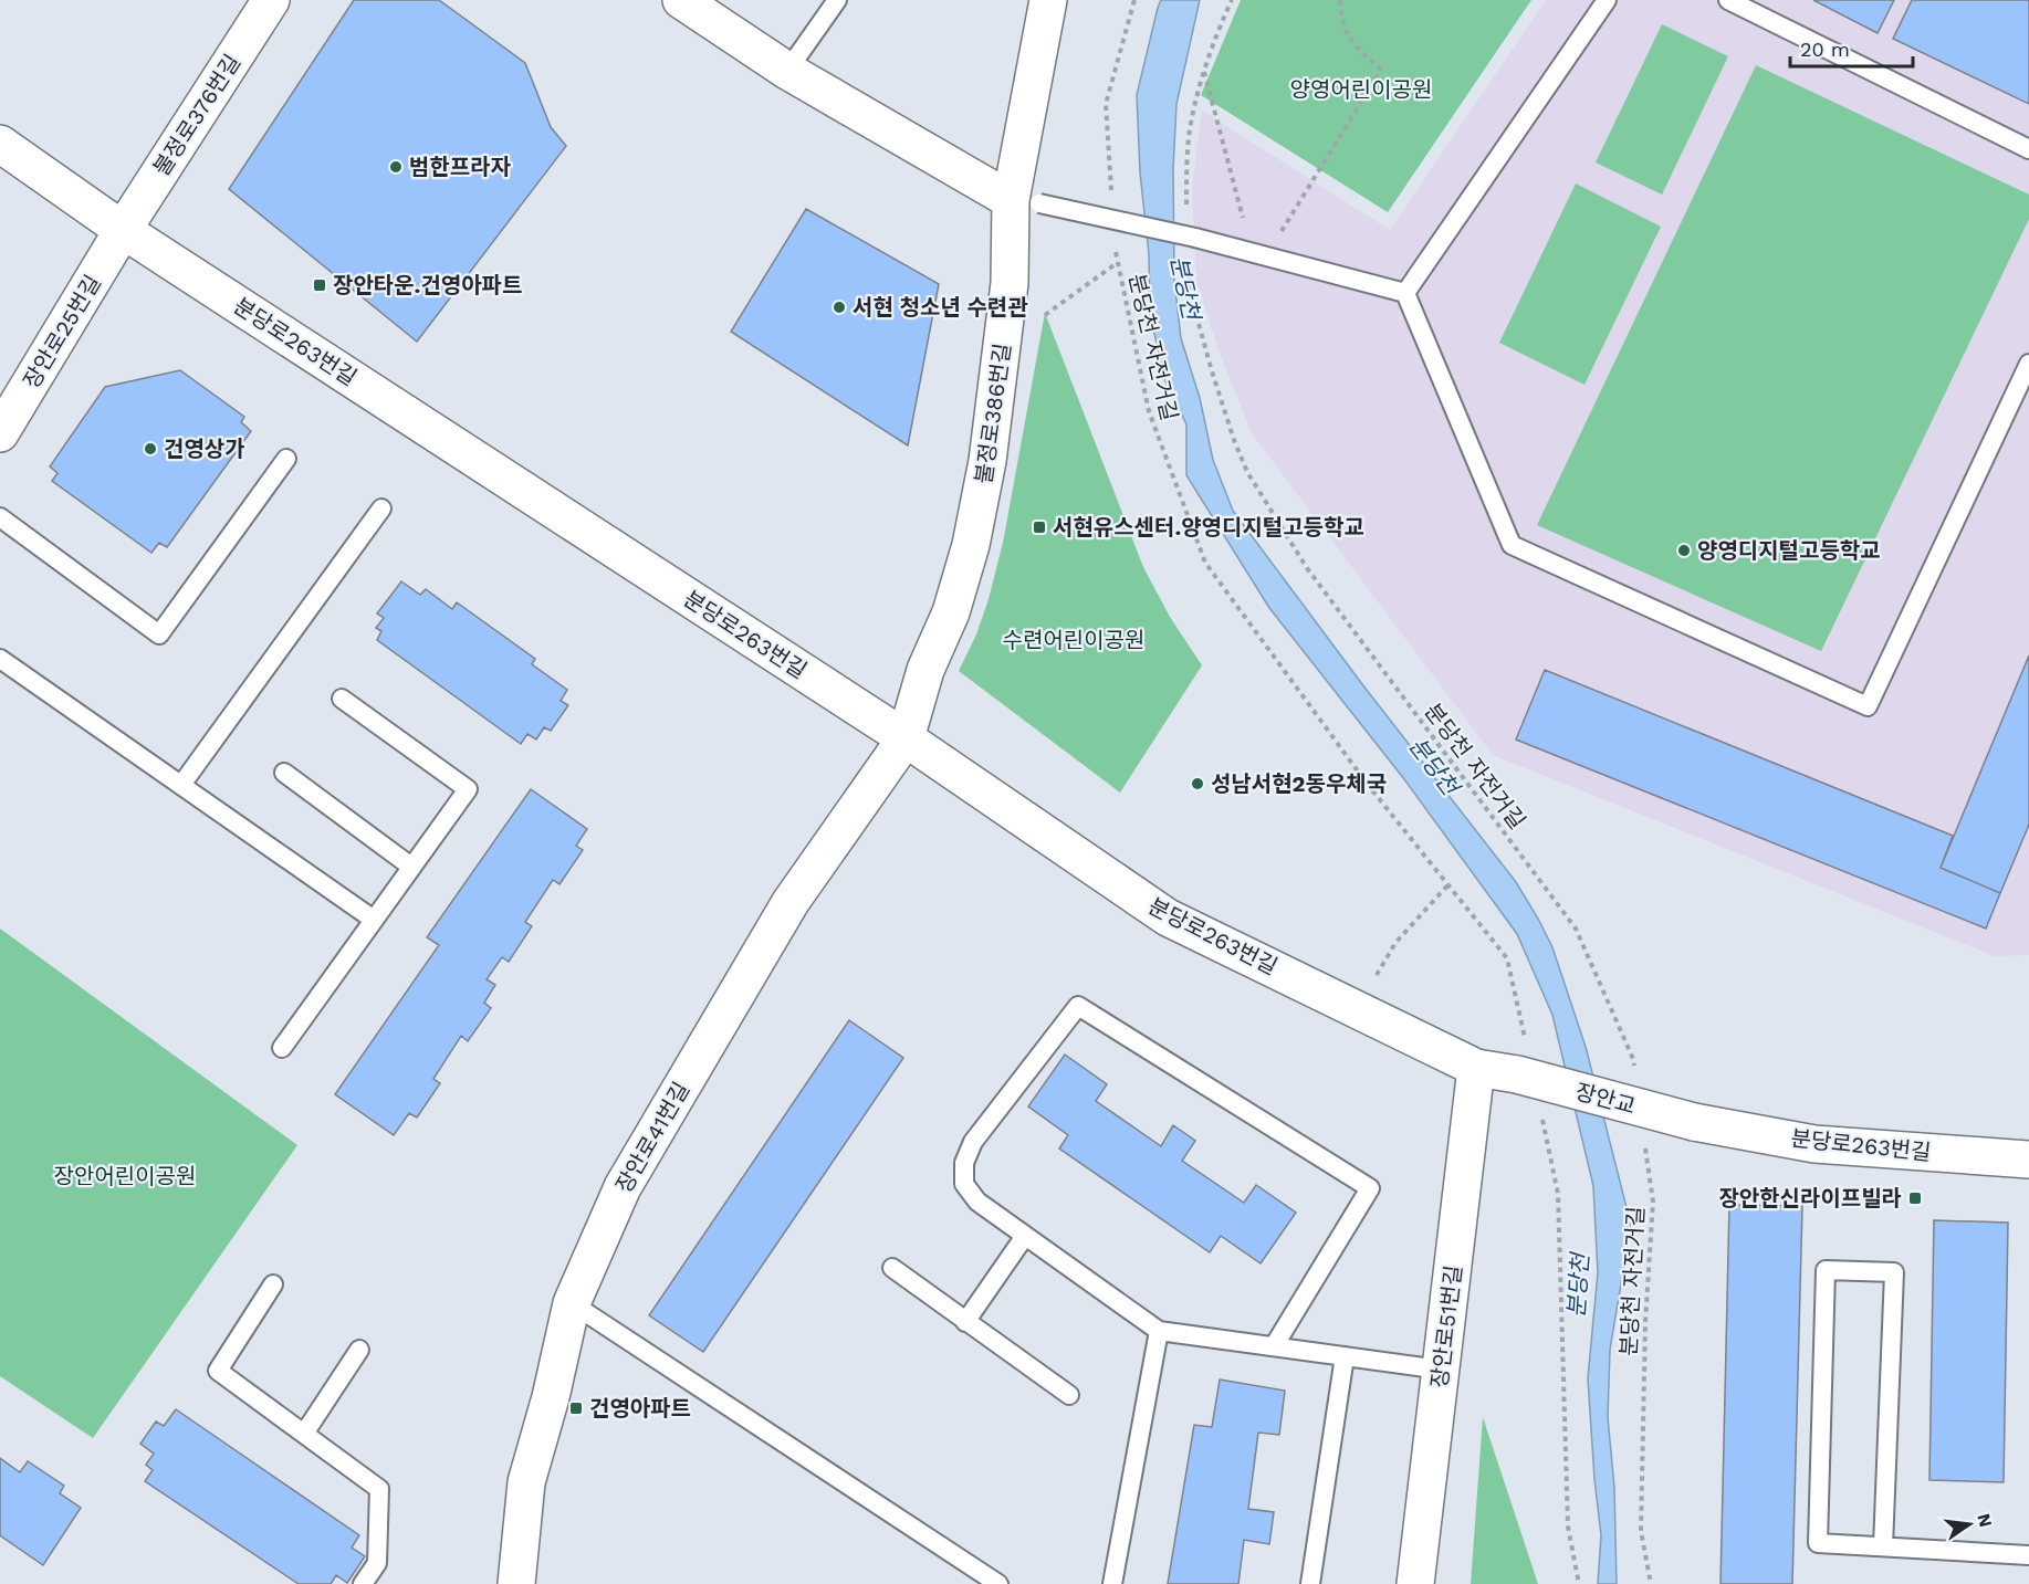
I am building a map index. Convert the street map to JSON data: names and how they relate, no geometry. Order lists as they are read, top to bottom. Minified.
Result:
{"streets":{"street":["불정로376번길","장안로25번길","분당로263번길","불정로386번길","장안교","장안로41번길","장안로51번길"],"path":["분당천 자전거길"]},"crossings":[["불정로376번길","장안로25번길"],["불정로376번길","분당로263번길"],["장안로25번길","분당로263번길"],["분당로263번길","분당천 자전거길"],["분당로263번길","불정로386번길"],["분당로263번길","장안교"],["분당로263번길","장안로41번길"],["분당로263번길","장안로51번길"],["분당천 자전거길","장안교"],["불정로386번길","장안로41번길"]],"water":["분당천"],"parks":["양영어린이공원","수련어린이공원","장안어린이공원"],"places":{"other":["범한프라자","서현 청소년 수련관","건영상가","양영디지털고등학교","성남서현2동우체국"],"transit":["장안타운.건영아파트","서현유스센터.양영디지털고등학교","장안한신라이프빌라","건영아파트"]},"scale_bar":"20 m","north":"right"}
